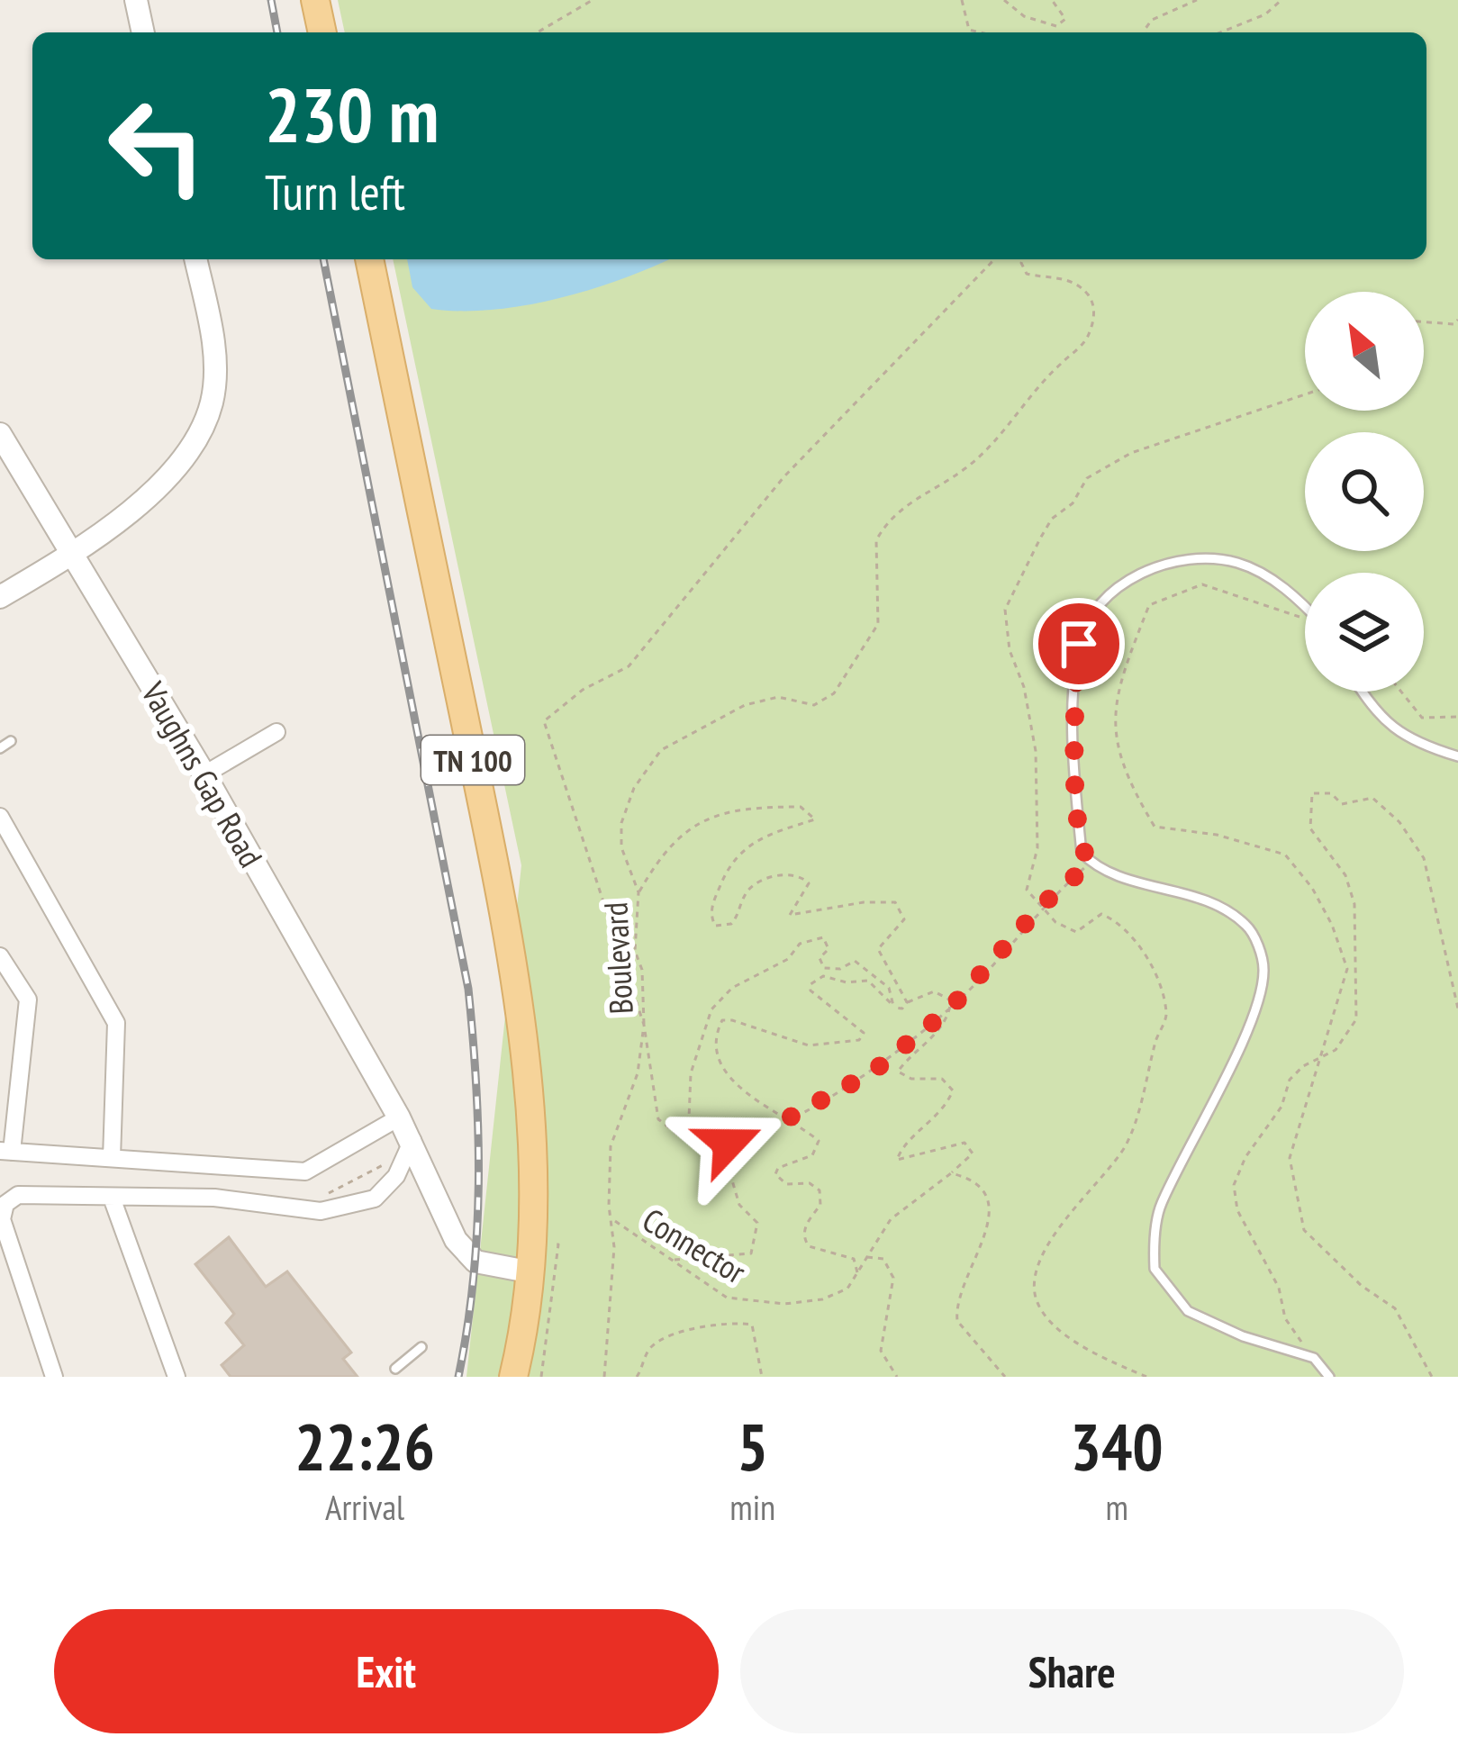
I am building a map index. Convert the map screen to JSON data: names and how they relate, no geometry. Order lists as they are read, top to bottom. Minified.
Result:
{"streets":{"main road":["TN 100"],"street":["Vaughns Gap Road"],"path":["Boulevard","Connector"]},"crossings":[["TN 100","Vaughns Gap Road"],["Boulevard","Connector"]],"north":"top left","page":{"turn":["230 m","Turn left"],"eta":["22:26","Arrival","5","min","340","m"],"buttons":["Exit","Share"]}}
